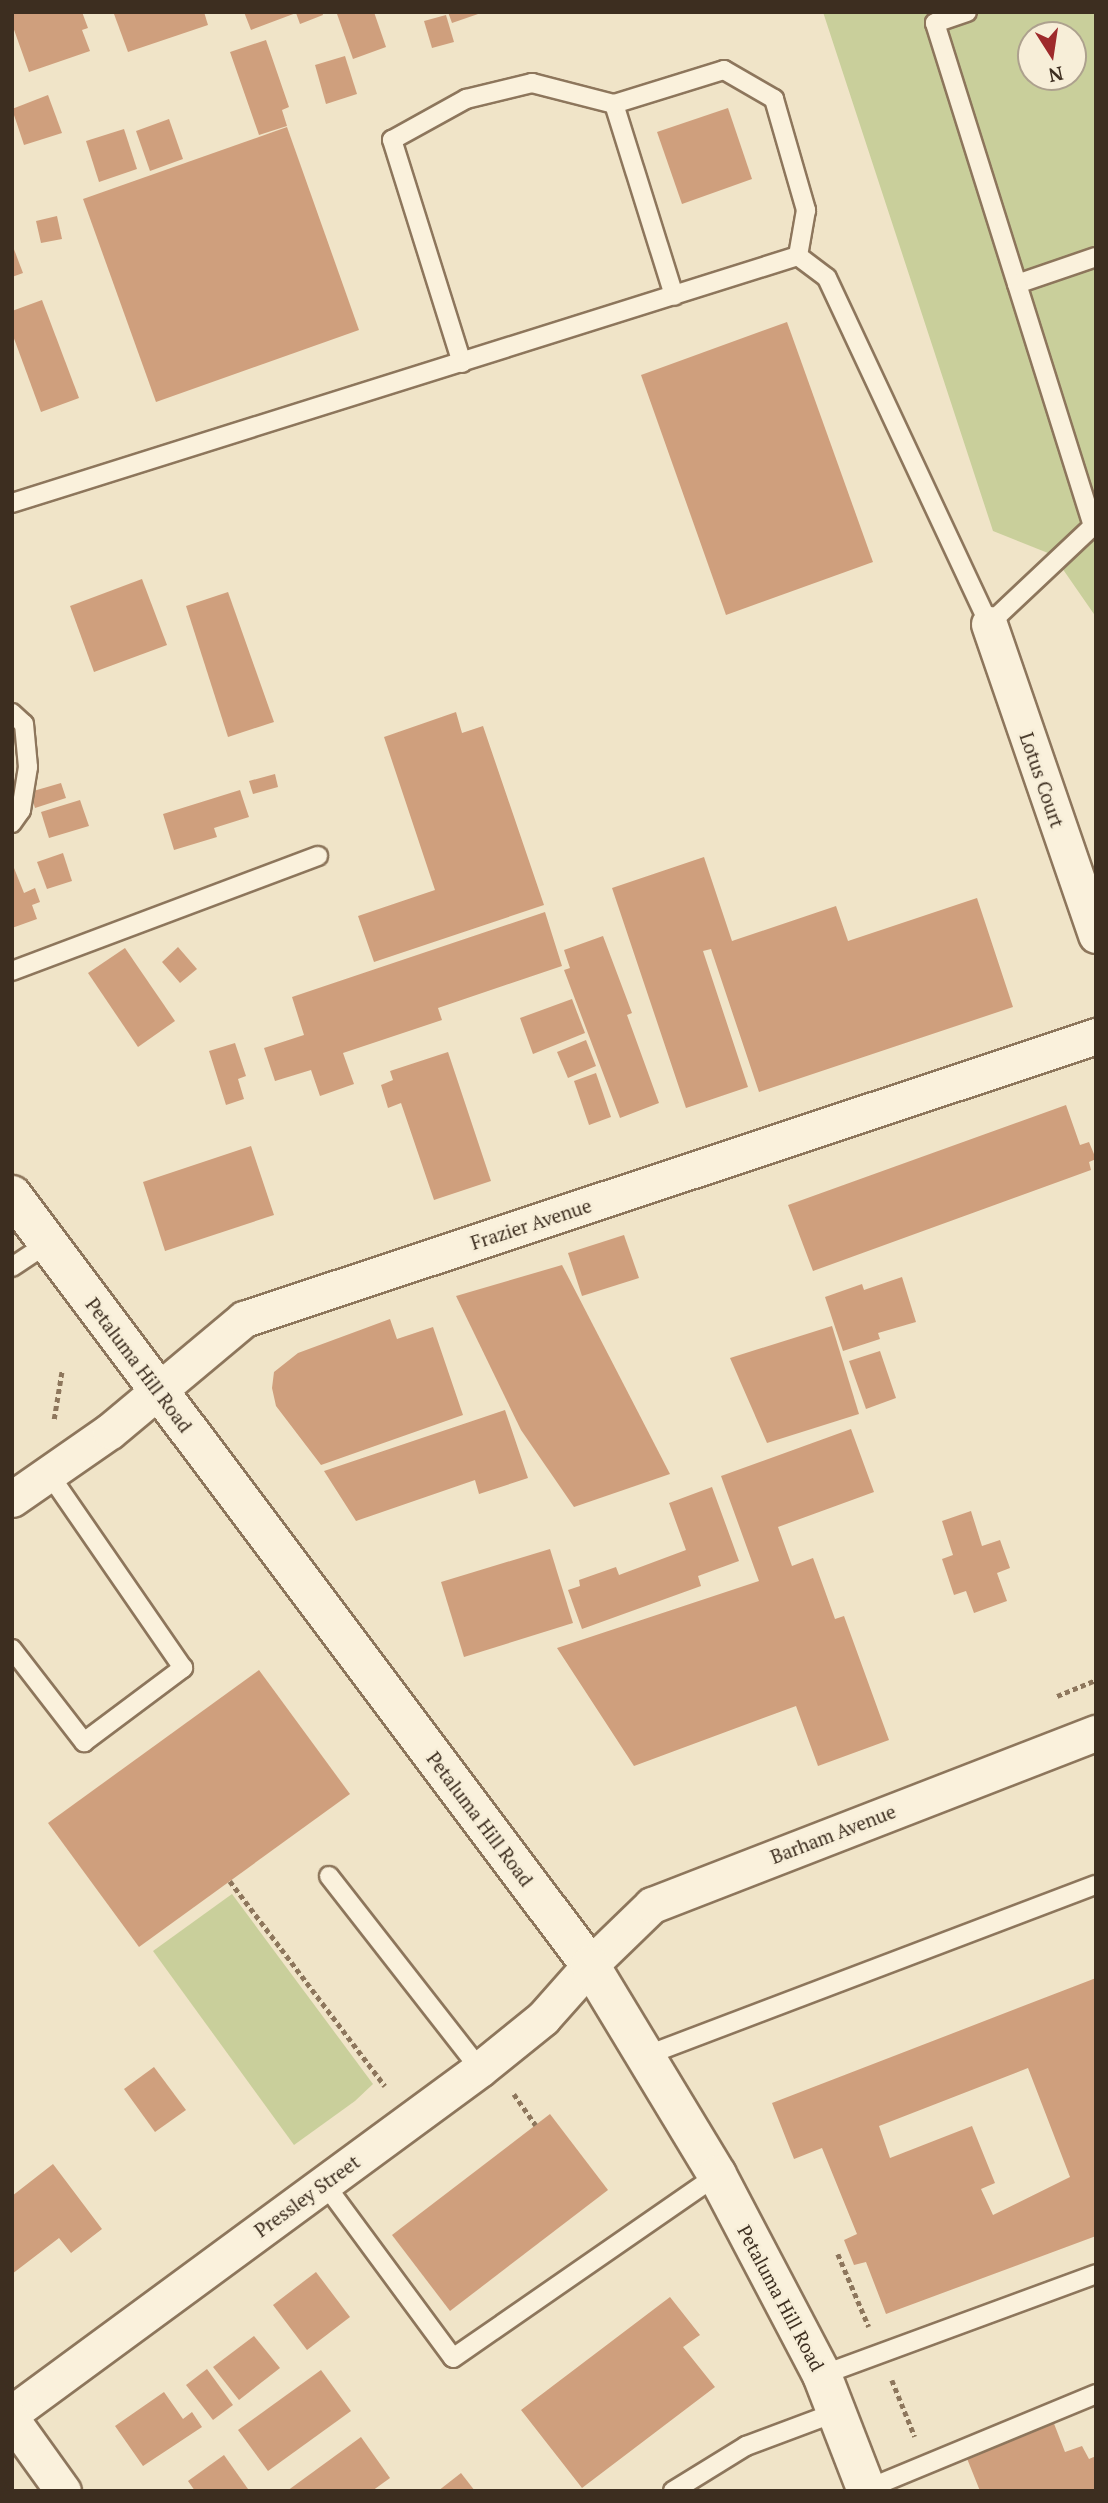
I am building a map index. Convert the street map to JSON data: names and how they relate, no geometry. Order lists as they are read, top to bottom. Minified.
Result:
{"streets":{"main road":["Petaluma Hill Road"],"street":["Lotus Court","Frazier Avenue","Barham Avenue","Pressley Street"]},"crossings":[["Frazier Avenue","Petaluma Hill Road"],["Petaluma Hill Road","Barham Avenue"],["Petaluma Hill Road","Pressley Street"],["Barham Avenue","Pressley Street"]],"north":"bottom"}
